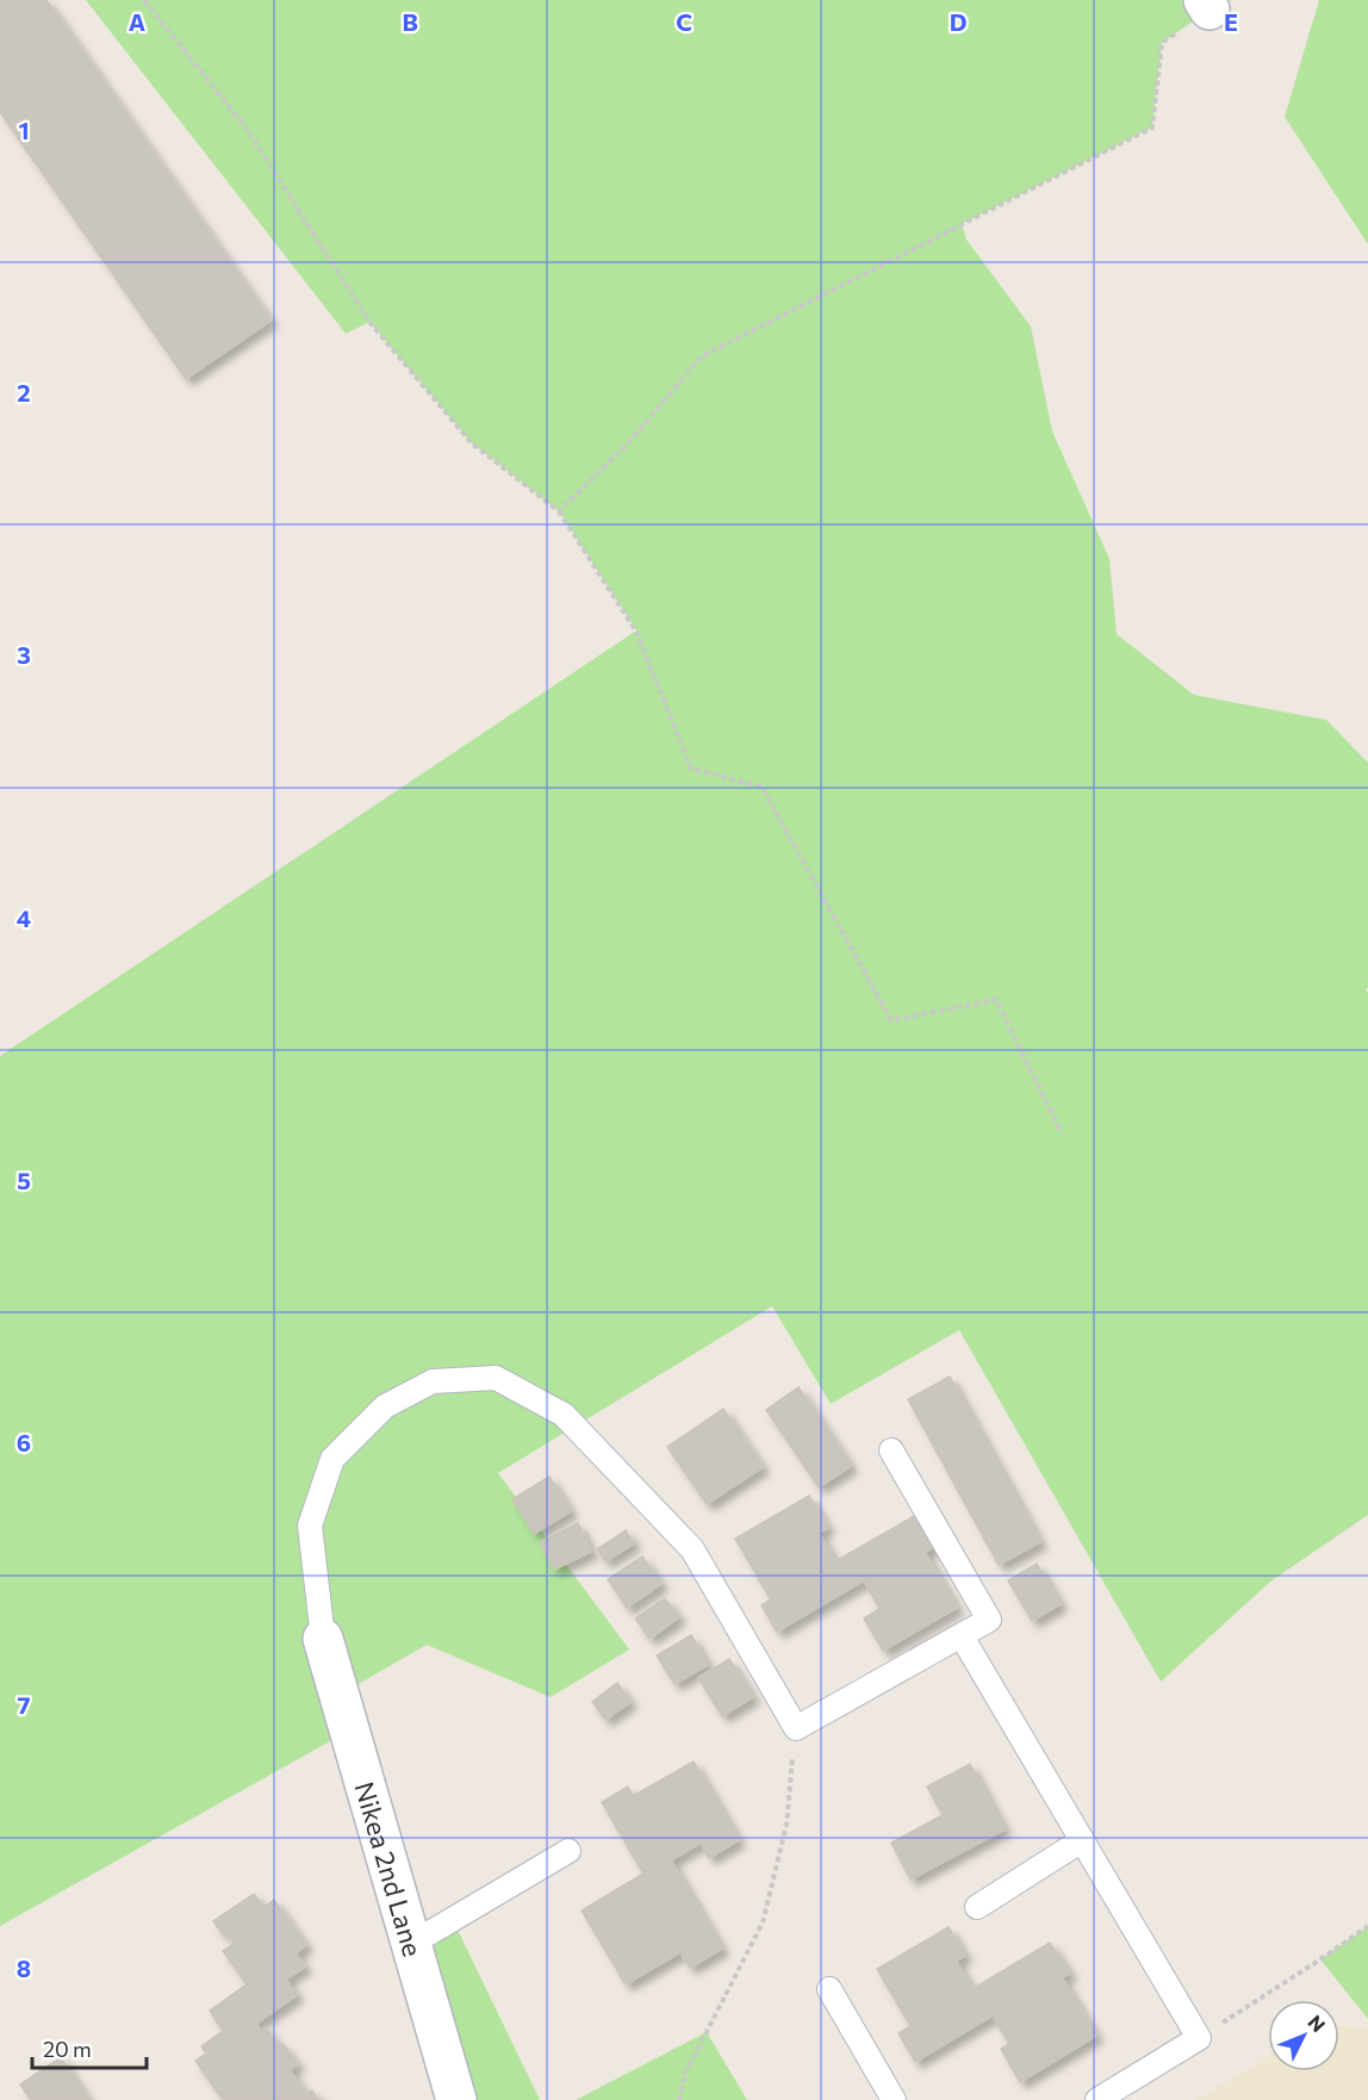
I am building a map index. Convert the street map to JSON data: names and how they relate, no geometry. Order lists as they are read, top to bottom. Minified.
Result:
{"streets":{"street":["Nikea 2nd Lane"]},"scale_bar":"20 m","north":"top right","grid":{"columns":["A","B","C","D","E"],"rows":["1","2","3","4","5","6","7","8"]}}
